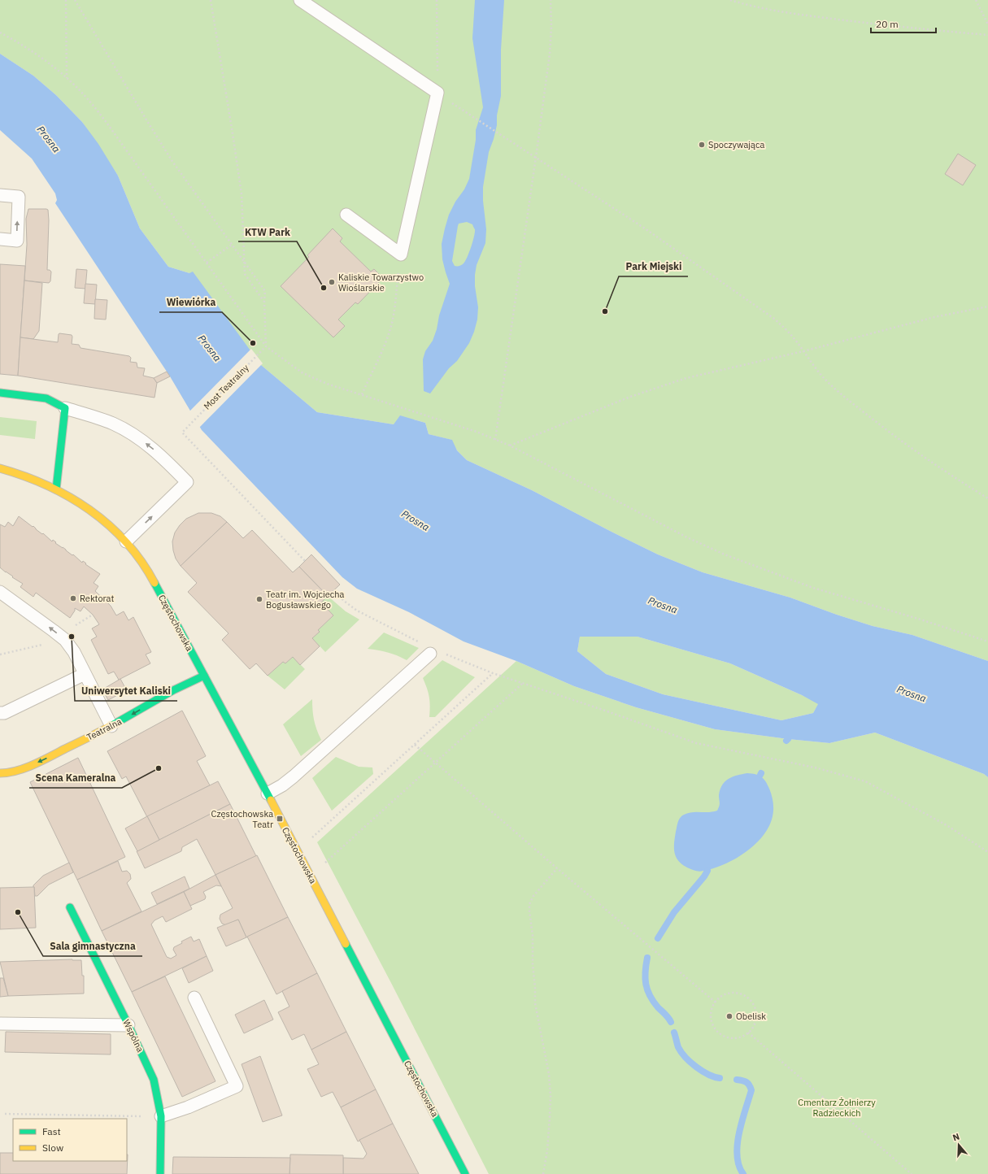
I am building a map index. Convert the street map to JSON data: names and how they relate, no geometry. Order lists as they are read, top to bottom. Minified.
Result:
{"streets":{"street":["Częstochowska","Teatralna","Wspólna"],"path":["Most Teatralny"]},"crossings":[["Częstochowska","Teatralna"]],"one_way":["Teatralna"],"water":["Prosna"],"parks":["Cmentarz Żołnierzy Radzieckich"],"places":{"other":["Spoczywająca","Kaliskie Towarzystwo Wioślarskie","KTW Park","Park Miejski","Wiewiórka","Rektorat","Teatr im. Wojciecha Bogusławskiego","Uniwersytet Kaliski","Scena Kameralna","Sala gimnastyczna","Obelisk"],"transit":["Częstochowska Teatr"]},"legend":["Fast","Slow"],"scale_bar":"20 m","north":"top"}
